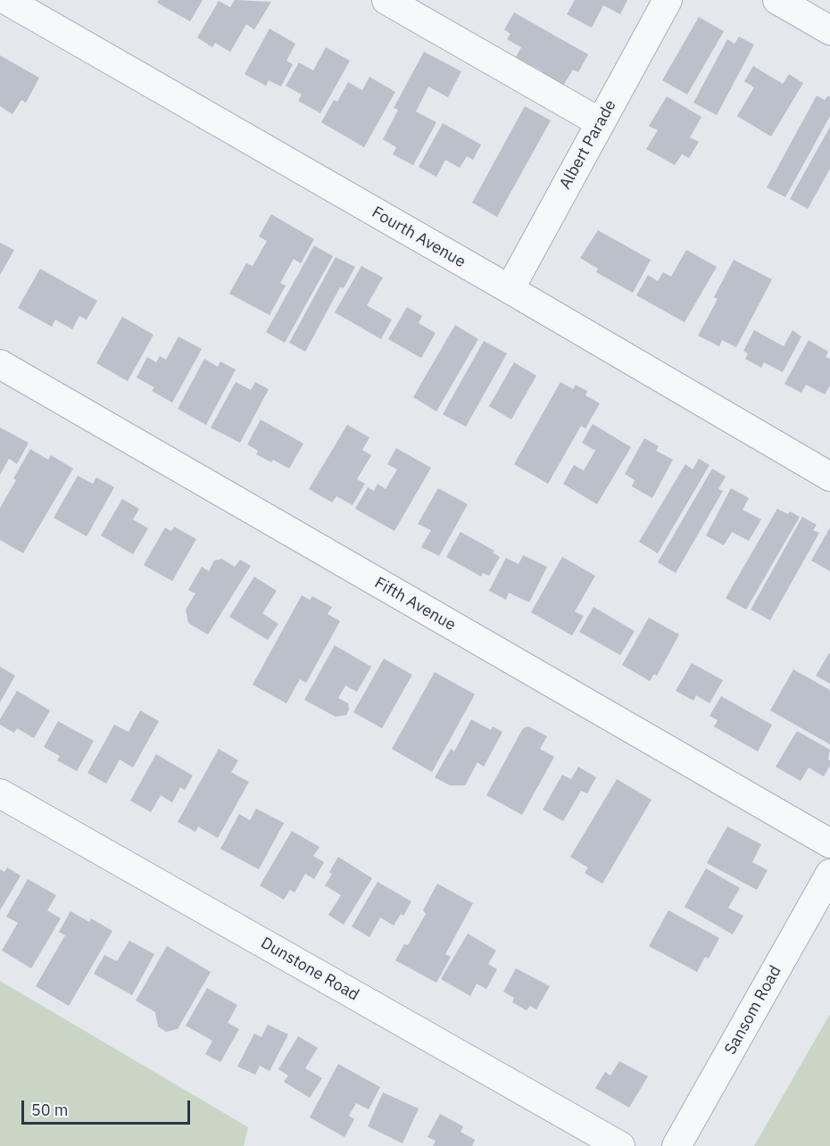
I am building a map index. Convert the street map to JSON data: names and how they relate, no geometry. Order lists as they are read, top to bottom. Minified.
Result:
{"streets":{"street":["Albert Parade","Fourth Avenue","Fifth Avenue","Dunstone Road","Sansom Road"]},"crossings":[["Albert Parade","Fourth Avenue"]],"scale_bar":"50 m"}
